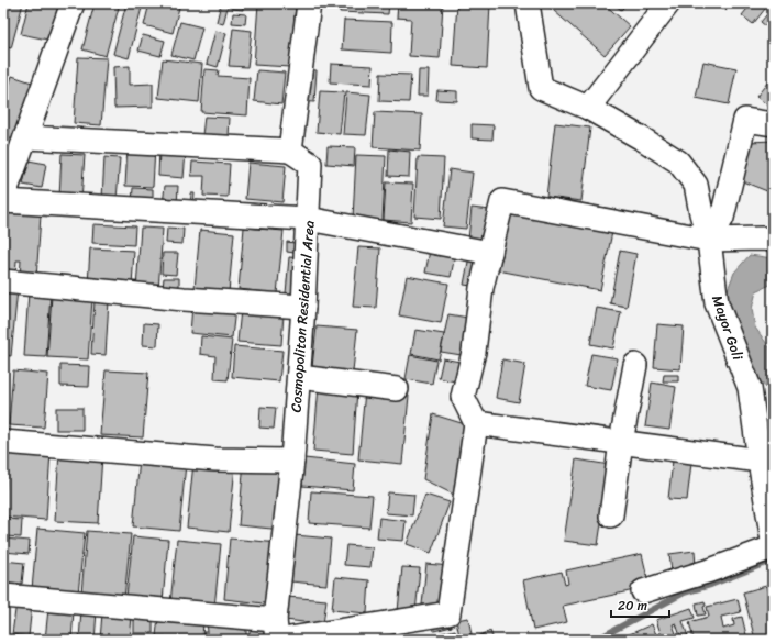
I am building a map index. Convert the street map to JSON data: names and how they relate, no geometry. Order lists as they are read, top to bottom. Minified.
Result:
{"streets":{"street":["Cosmopoliton Residential Area","Mayor Goli"]},"scale_bar":"20 m"}
